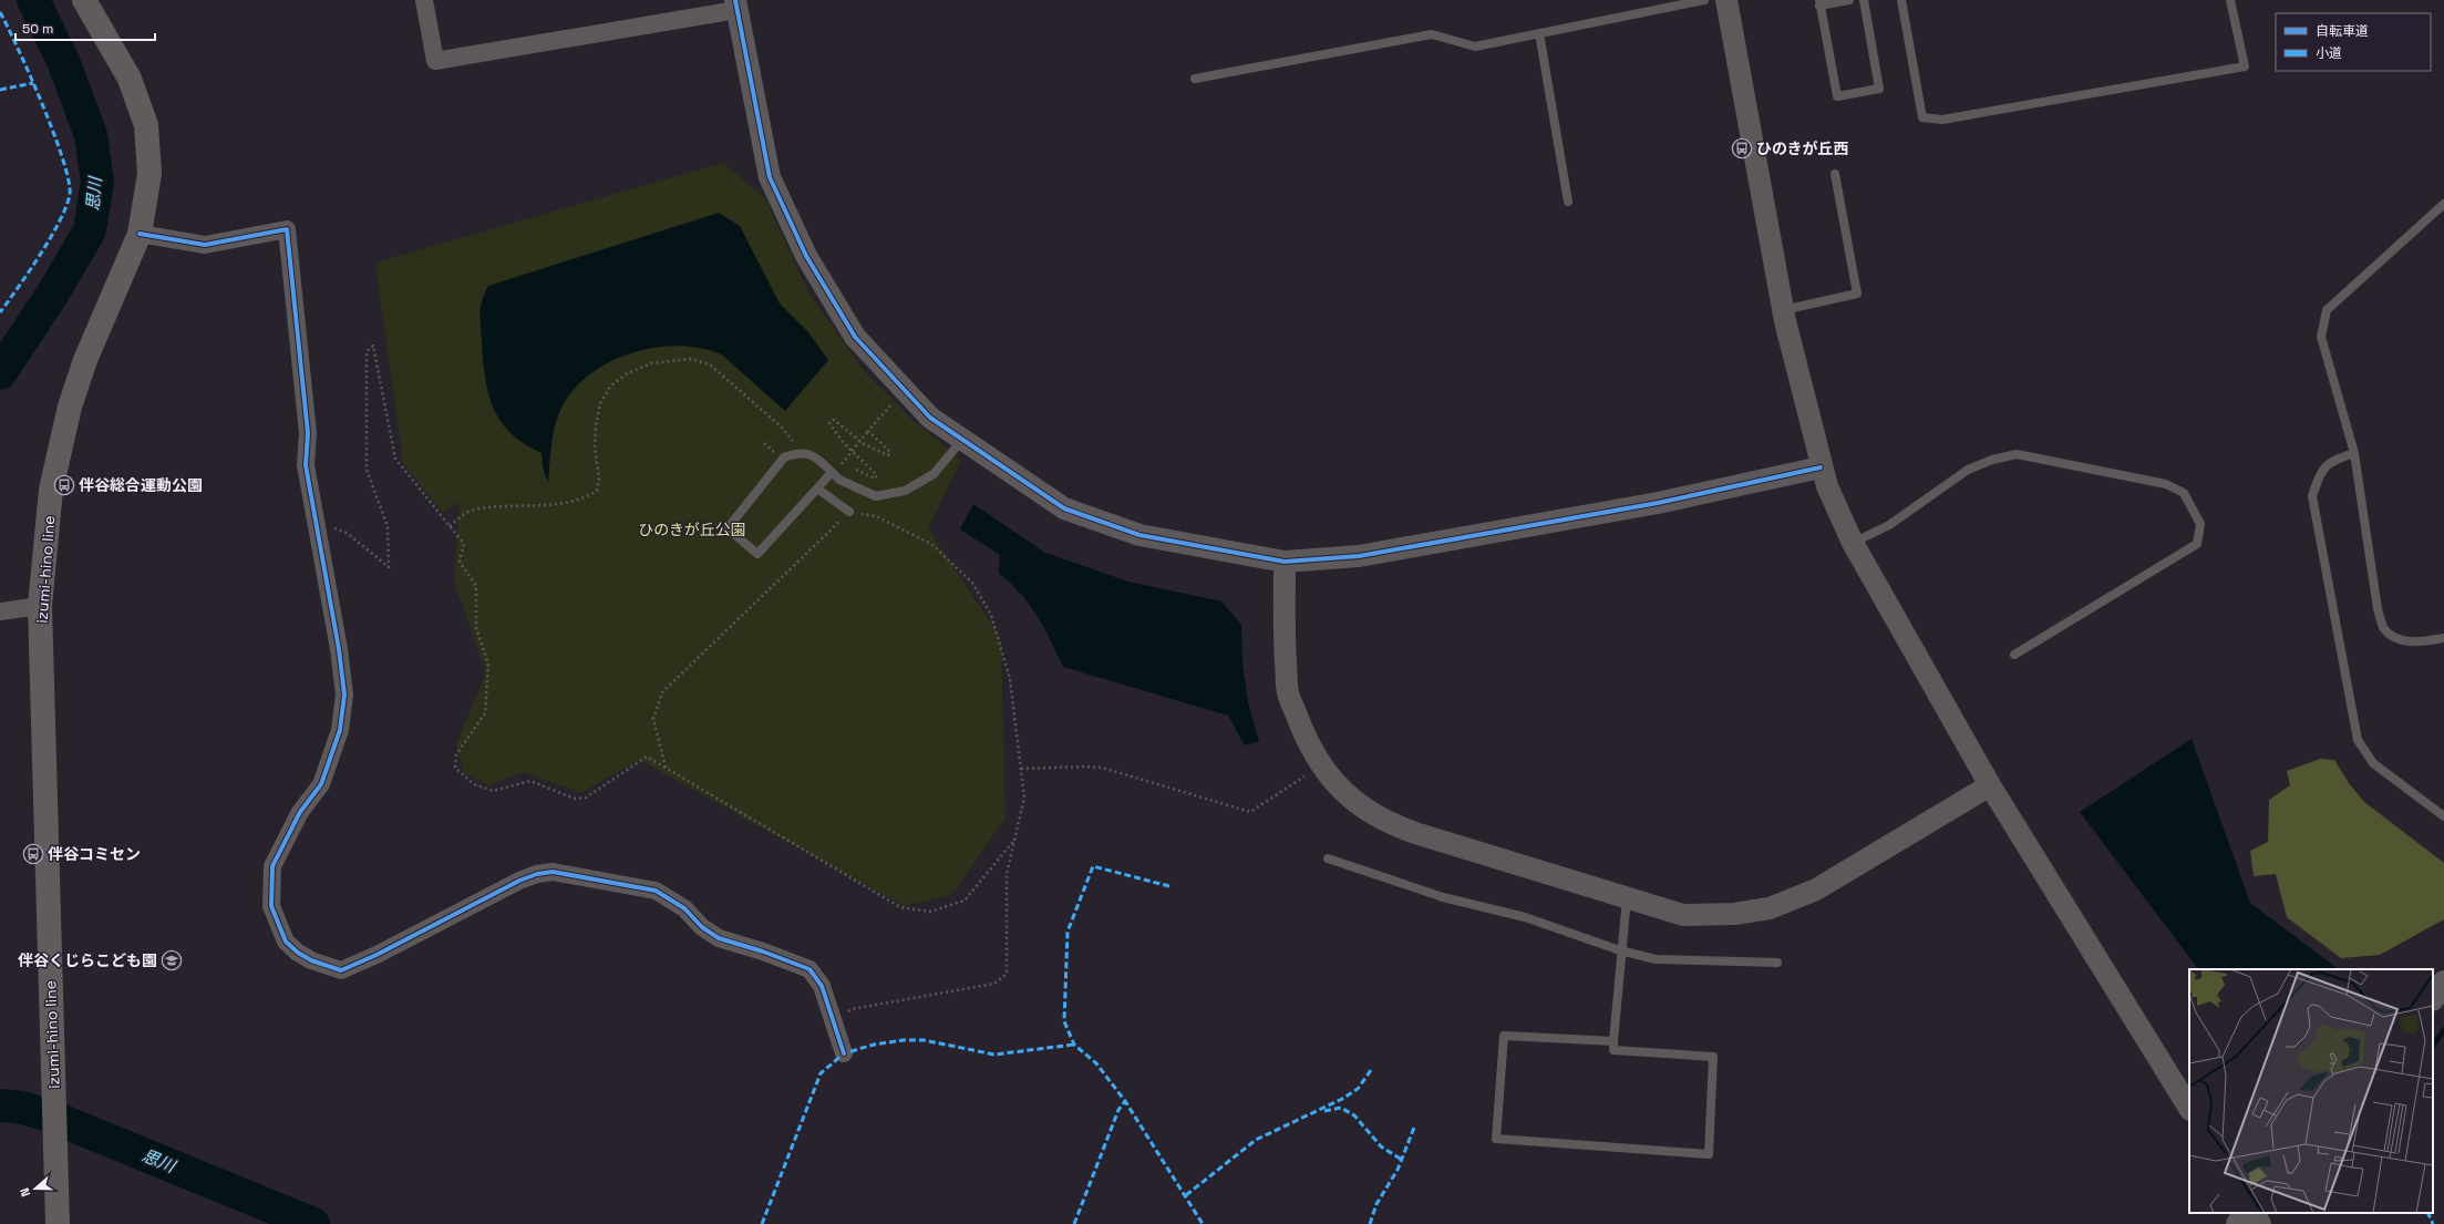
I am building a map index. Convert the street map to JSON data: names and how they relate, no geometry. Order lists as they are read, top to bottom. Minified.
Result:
{"streets":{"main road":["izumi-hino line"]},"water":["思川"],"parks":["ひのきが丘公園"],"places":{"bus stop":["ひのきが丘西","伴谷総合運動公園","伴谷コミセン"],"school or university":["伴谷くじらこども園"]},"legend":["自転車道","小道"],"scale_bar":"50 m","north":"left"}
